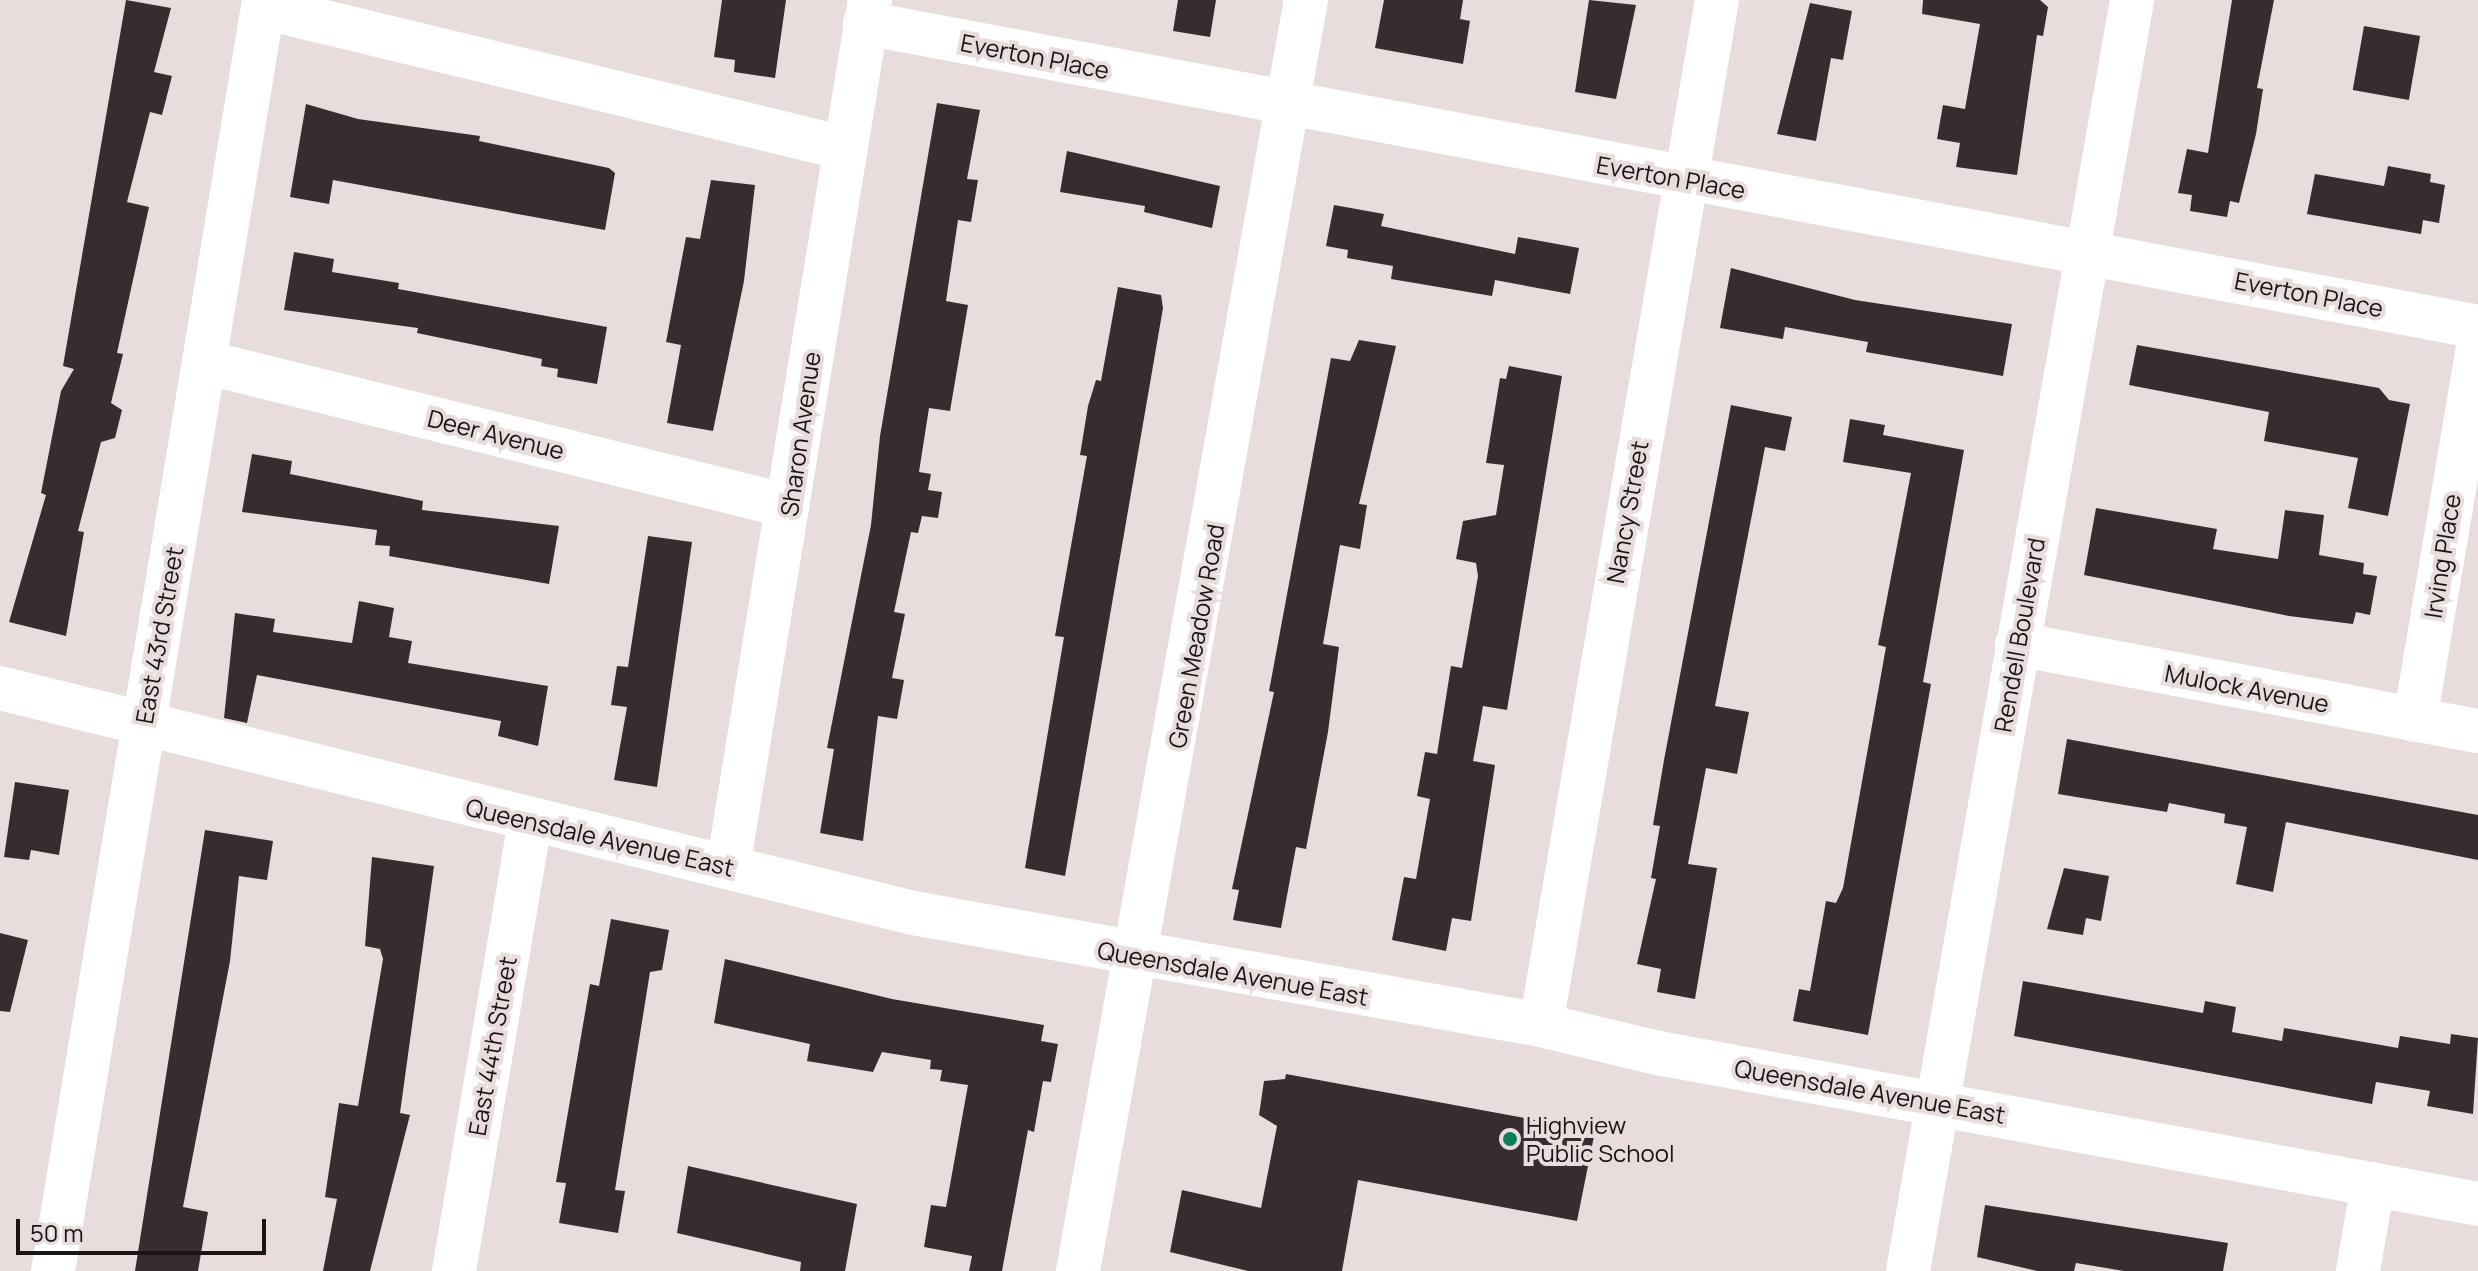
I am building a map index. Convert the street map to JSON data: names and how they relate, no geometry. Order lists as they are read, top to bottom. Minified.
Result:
{"streets":{"street":["Everton Place","Deer Avenue","Sharon Avenue","Nancy Street","Irving Place","East 43rd Street","Rendell Boulevard","Green Meadow Road","Mulock Avenue","Queensdale Avenue East","East 44th Street"]},"crossings":[["Everton Place","Sharon Avenue"],["Everton Place","Nancy Street"],["Everton Place","Rendell Boulevard"],["Everton Place","Green Meadow Road"],["Deer Avenue","Sharon Avenue"],["Deer Avenue","East 43rd Street"],["Sharon Avenue","Queensdale Avenue East"],["Nancy Street","Queensdale Avenue East"],["Irving Place","Mulock Avenue"],["East 43rd Street","Queensdale Avenue East"],["Rendell Boulevard","Mulock Avenue"],["Rendell Boulevard","Queensdale Avenue East"],["Green Meadow Road","Queensdale Avenue East"],["Queensdale Avenue East","East 44th Street"]],"places":["Highview Public School"],"scale_bar":"50 m"}
